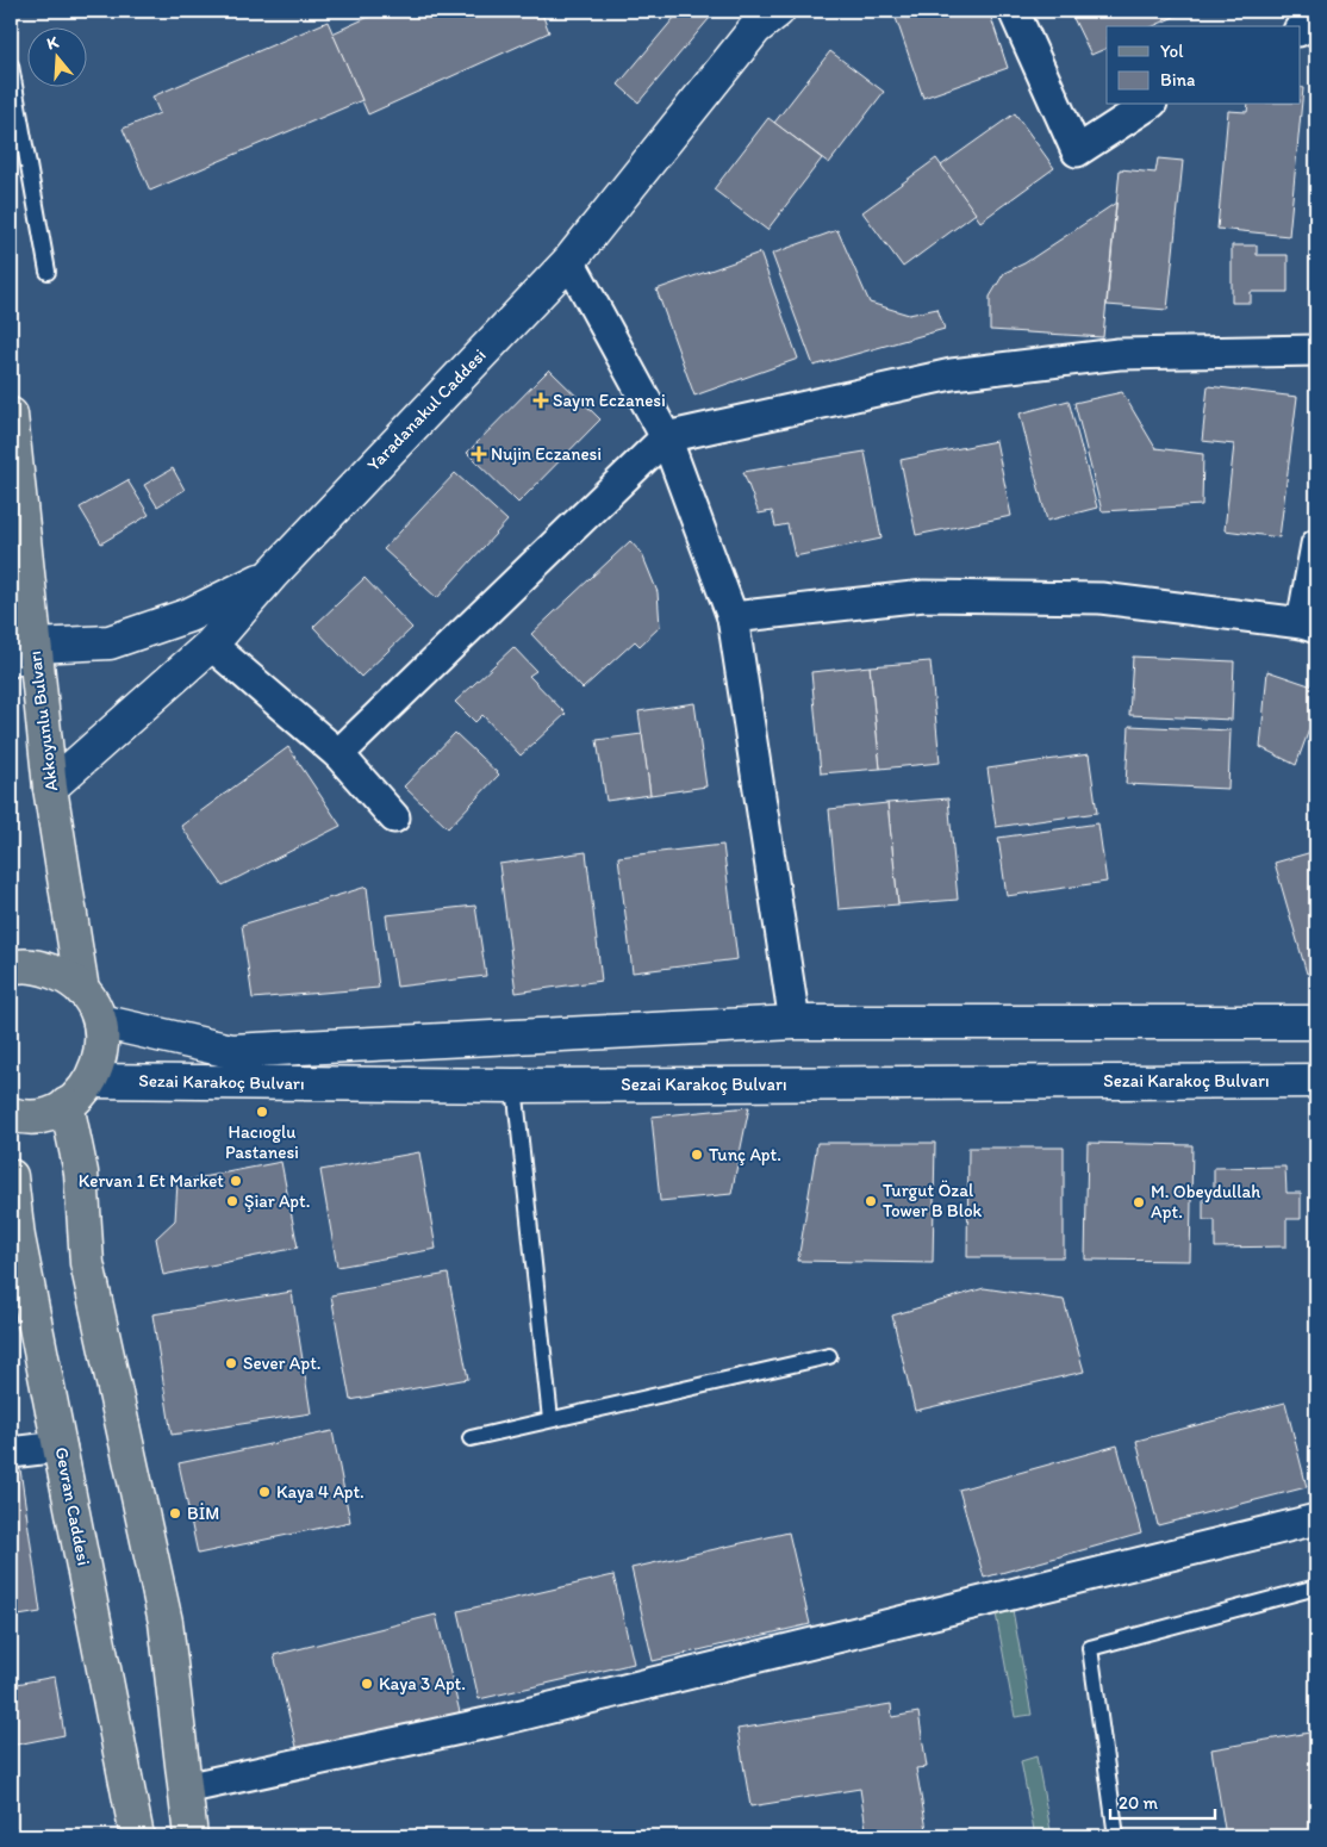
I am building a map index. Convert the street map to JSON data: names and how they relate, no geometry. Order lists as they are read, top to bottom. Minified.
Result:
{"streets":{"main road":["Yaradanakul Caddesi","Akkoyunlu Bulvarı","Sezai Karakoç Bulvarı","Gevran Caddesi"]},"crossings":[["Yaradanakul Caddesi","Akkoyunlu Bulvarı"]],"places":{"health":["Sayın Eczanesi","Nujin Eczanesi"],"other":["Hacıoglu Pastanesi","Tunç Apt.","Kervan 1 Et Market","Şiar Apt.","Turgut Özal Tower B Blok","M. Obeydullah Apt.","Sever Apt.","Kaya 4 Apt.","BİM","Kaya 3 Apt."]},"legend":["Yol","Bina"],"scale_bar":"20 m","north":"top"}
